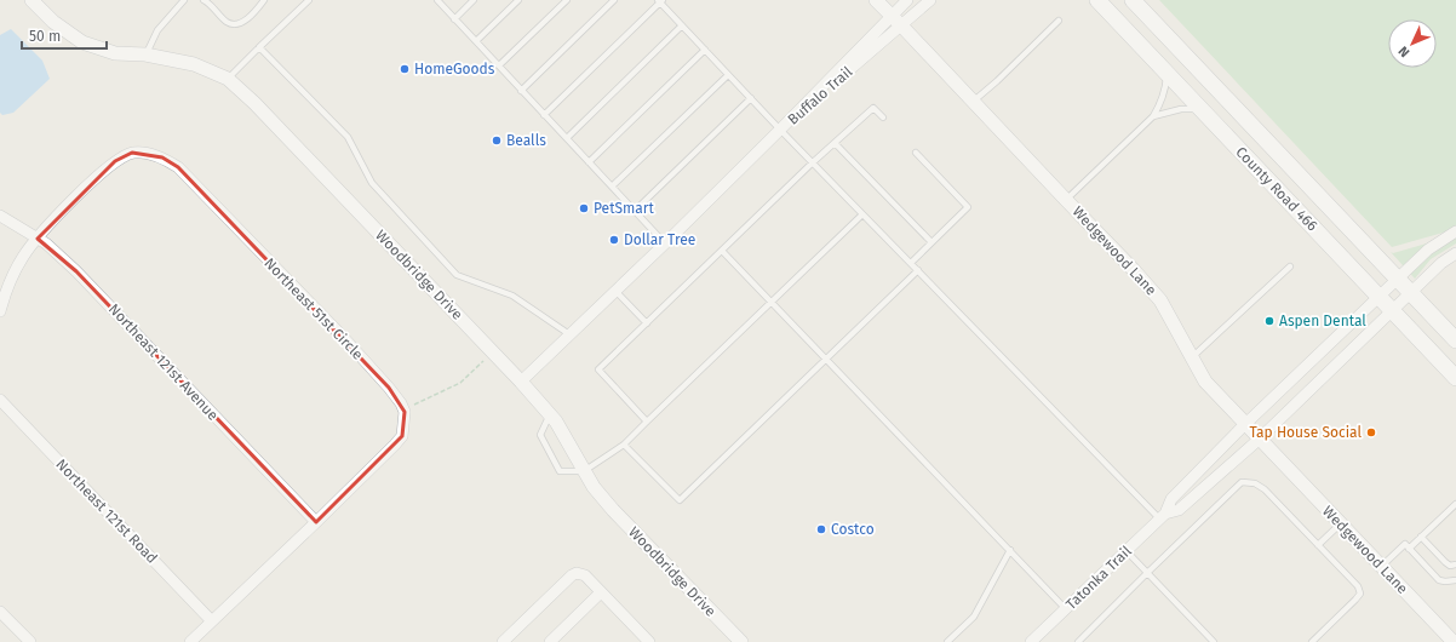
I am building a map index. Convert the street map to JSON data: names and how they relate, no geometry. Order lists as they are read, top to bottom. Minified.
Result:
{"streets":{"main road":["County Road 466"],"street":["Buffalo Trail","Wedgewood Lane","Woodbridge Drive","Northeast 51st Circle","Northeast 121st Avenue","Northeast 121st Road","Tatonka Trail"]},"crossings":[["Buffalo Trail","Wedgewood Lane"],["Northeast 51st Circle","Northeast 121st Avenue"]],"places":["HomeGoods","Bealls","PetSmart","Dollar Tree","Aspen Dental","Tap House Social","Costco"],"scale_bar":"50 m","north":"bottom left"}
